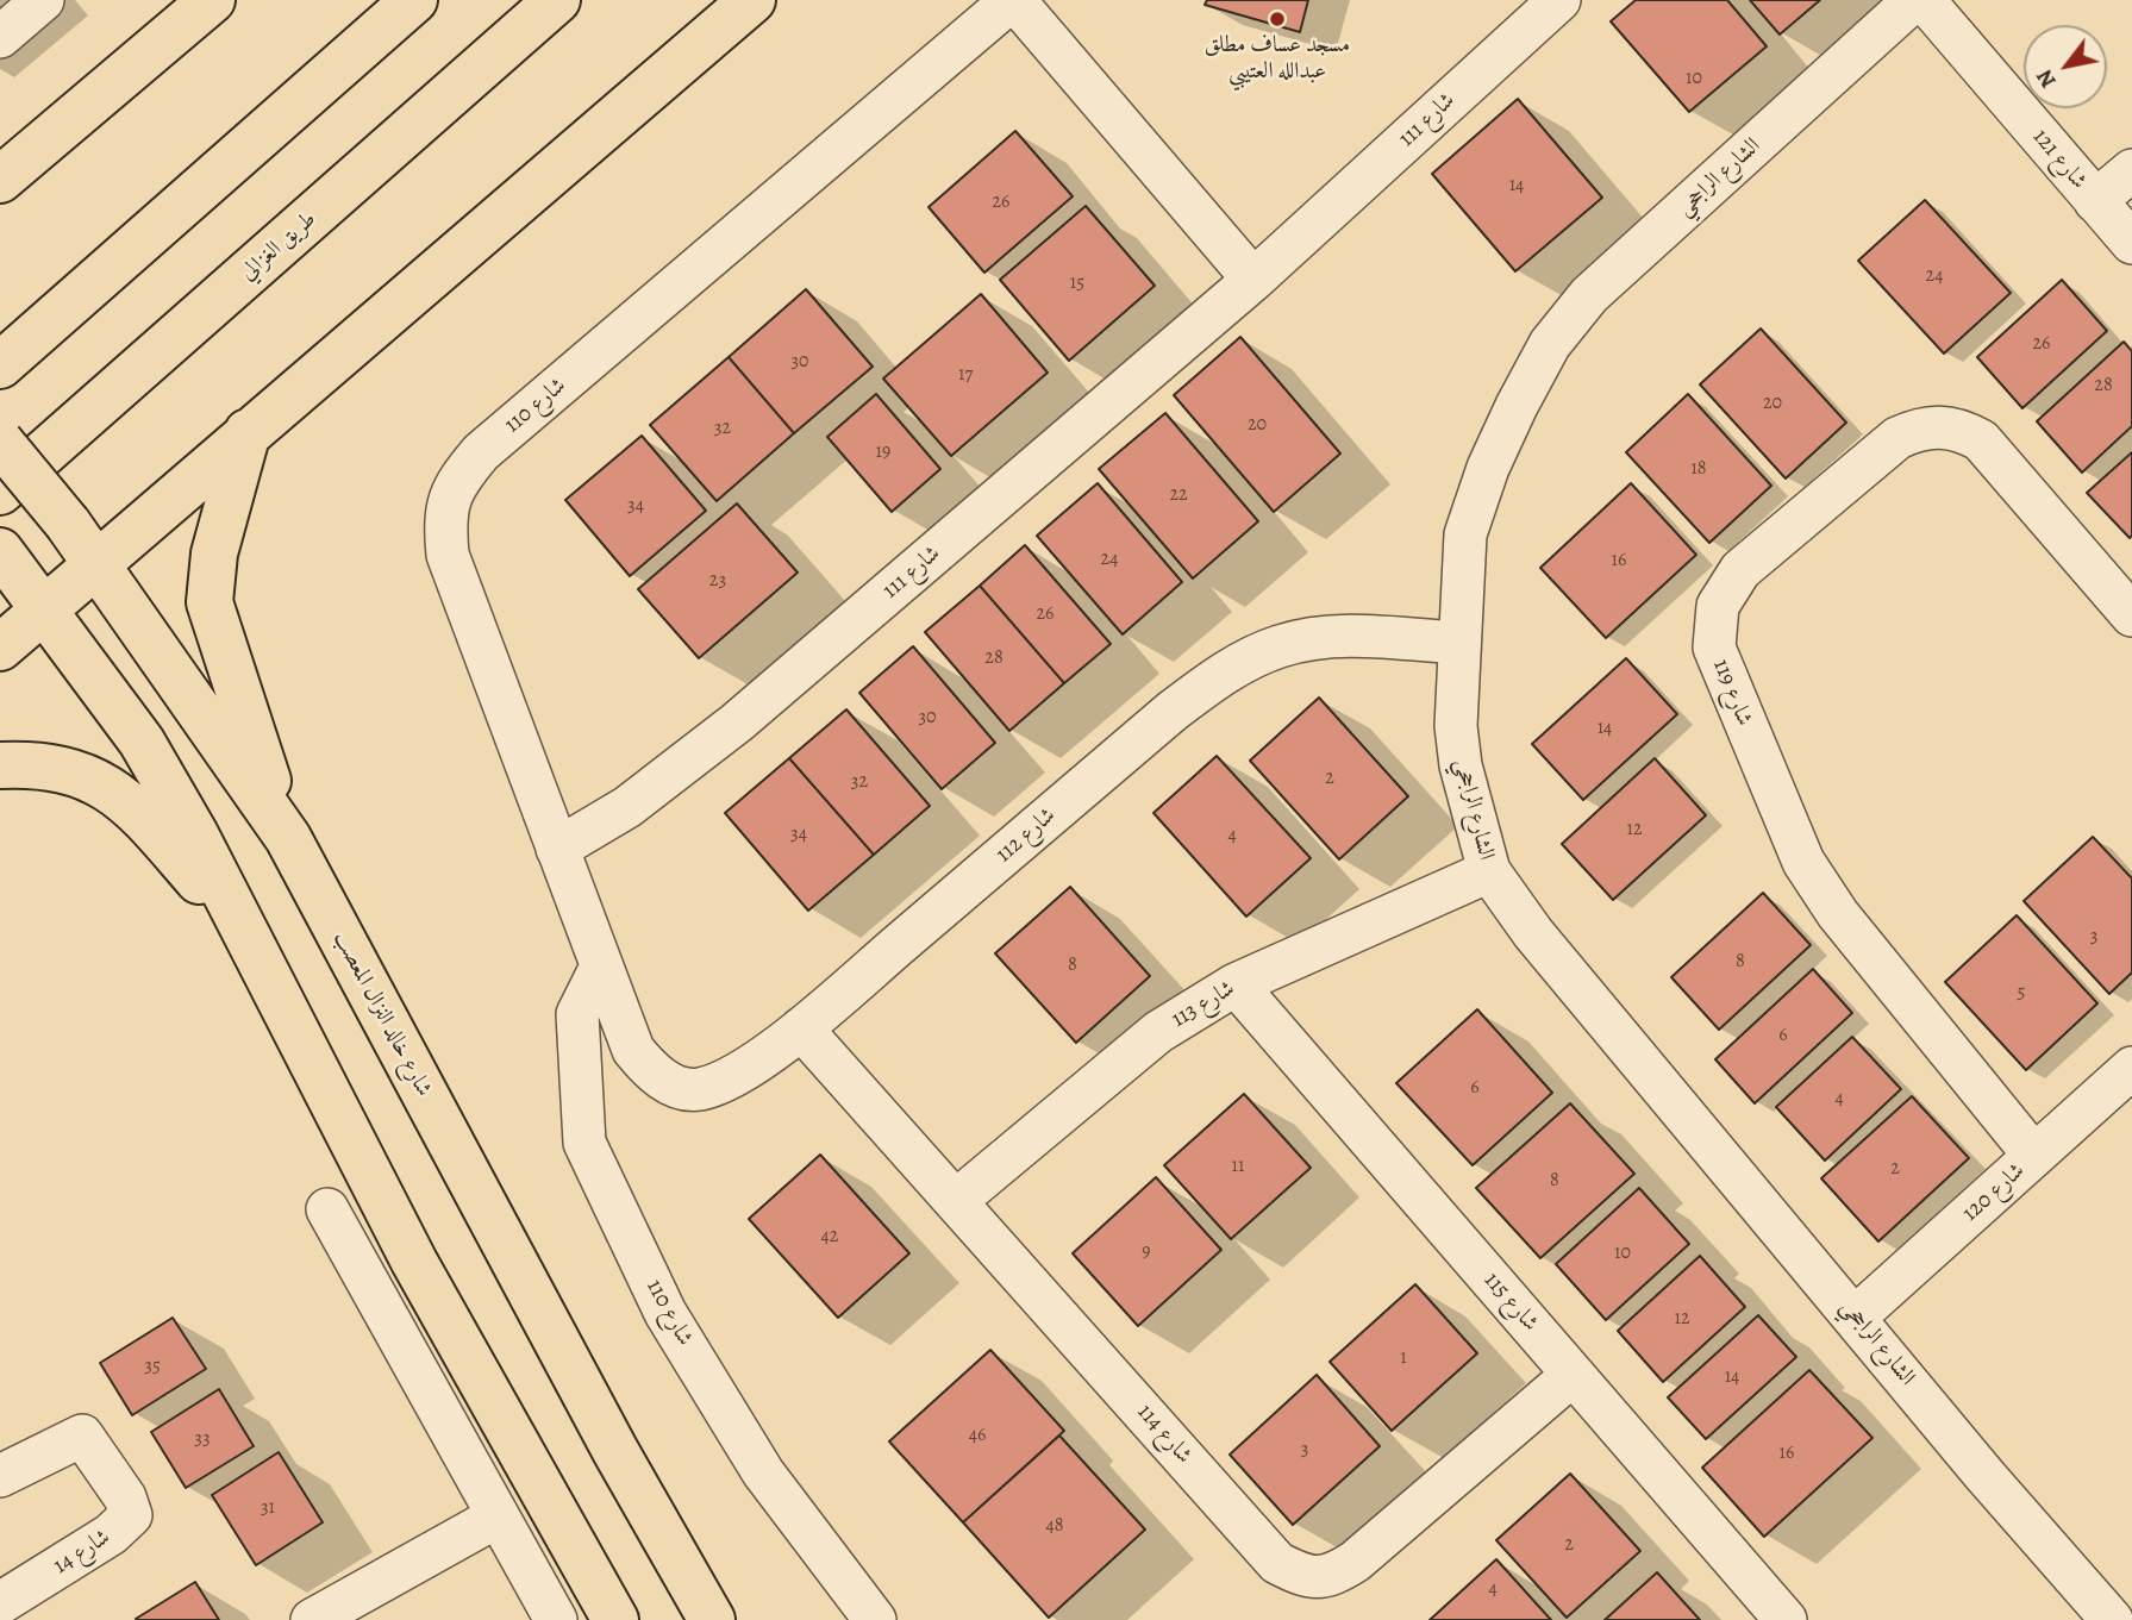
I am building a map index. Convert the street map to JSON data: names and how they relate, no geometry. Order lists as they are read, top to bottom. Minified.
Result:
{"streets":{"main road":["طريق الغزالي","شارع خالد النزال المعصب"],"street":["شارع 111","شارع 121","الشارع الراجحي","شارع 110","شارع 119","شارع 112","شارع 113","شارع 120","شارع 115","114 شارع","شارع 14"]},"crossings":[["شارع 111","شارع 110"],["الشارع الراجحي","شارع 112"],["الشارع الراجحي","شارع 113"],["الشارع الراجحي","شارع 120"],["شارع 110","شارع 112"],["شارع 119","شارع 120"],["شارع 112","114 شارع"],["شارع 113","شارع 115"],["شارع 113","114 شارع"],["شارع 115","114 شارع"]],"places":["مسجد عساف مطلق عبدالله العتيبي"],"house_numbers":["10","14","26","24","15","26","30","17","28","20","20","32","19","18","22","34","24","16","23","26","28","30","14","2","32","12","34","4","3","8","8","5","6","6","4","11","2","8","42","9","10","12","1","35","14","46","33","3","16","31","48","2","4"],"north":"bottom left"}
